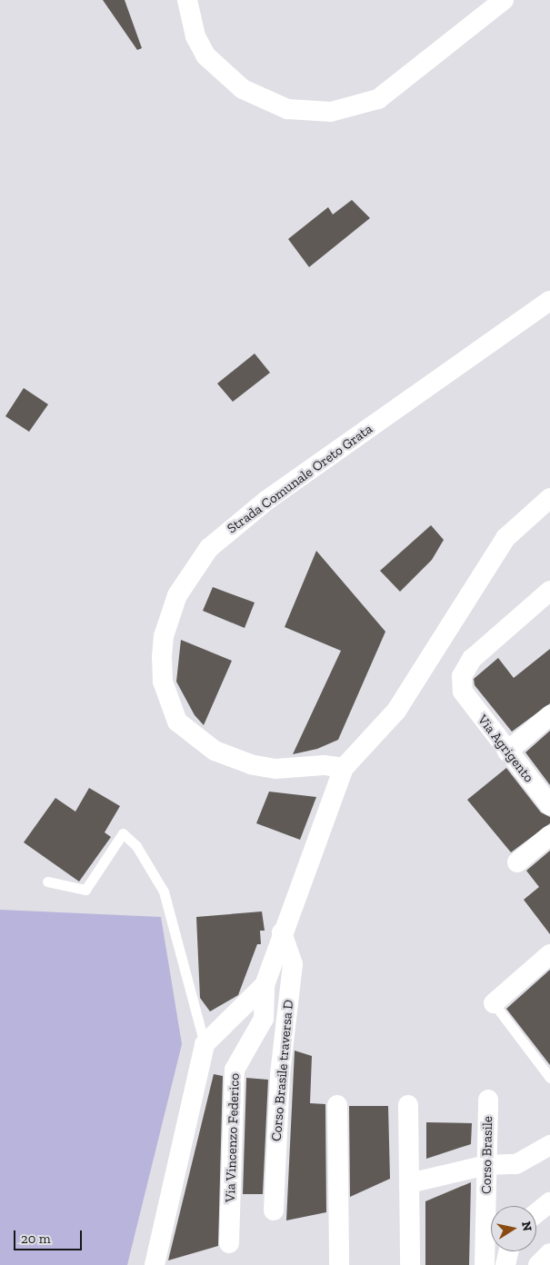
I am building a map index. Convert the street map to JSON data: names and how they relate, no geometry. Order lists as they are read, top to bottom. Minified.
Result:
{"streets":{"street":["Strada Comunale Oreto Grata","Via Agrigento","Corso Brasile traversa D","Via Vincenzo Federico","Corso Brasile"]},"scale_bar":"20 m","north":"right"}
